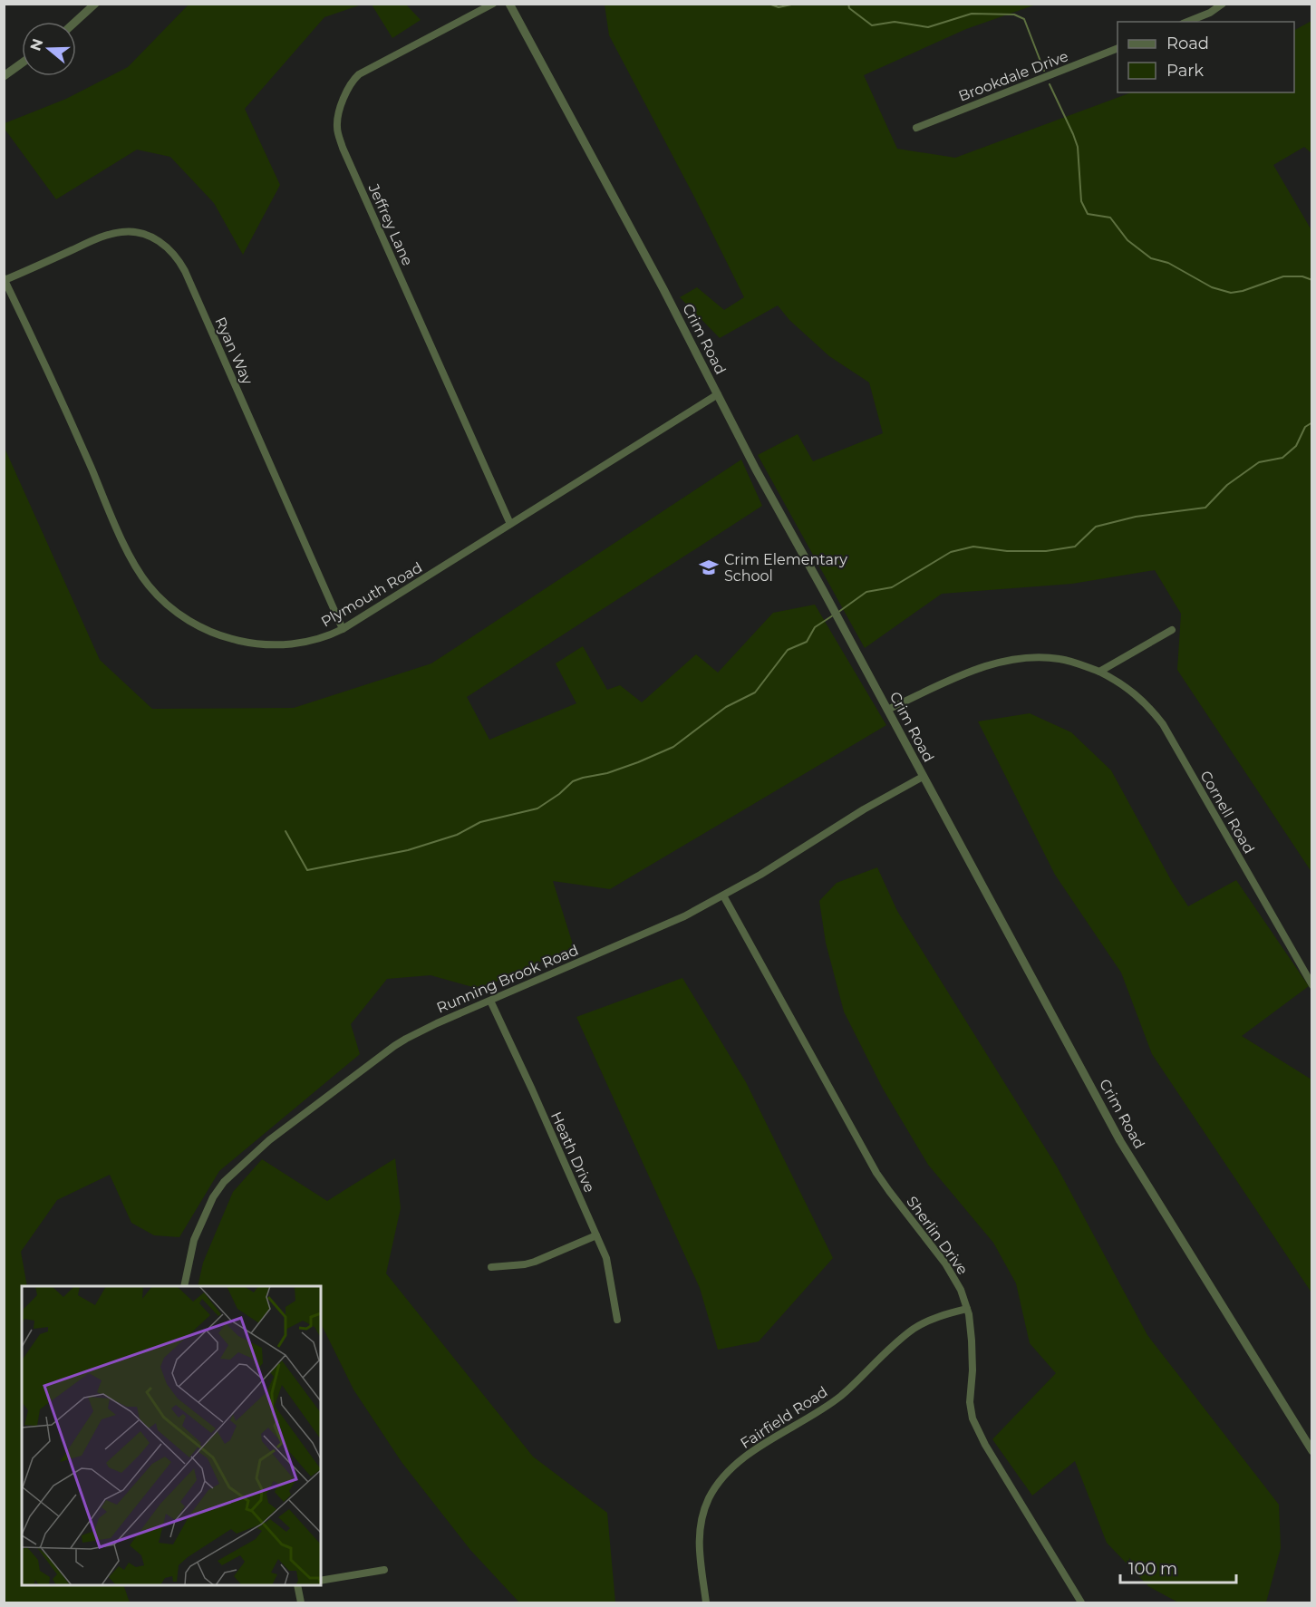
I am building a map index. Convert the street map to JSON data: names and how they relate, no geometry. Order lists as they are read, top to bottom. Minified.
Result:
{"streets":{"street":["Brookdale Drive","Jeffrey Lane","Crim Road","Ryan Way","Plymouth Road","Cornell Road","Running Brook Road","Heath Drive","Sherlin Drive","Fairfield Road"]},"crossings":[["Jeffrey Lane","Plymouth Road"],["Crim Road","Plymouth Road"],["Crim Road","Cornell Road"],["Crim Road","Running Brook Road"],["Ryan Way","Plymouth Road"],["Running Brook Road","Heath Drive"],["Running Brook Road","Sherlin Drive"],["Sherlin Drive","Fairfield Road"]],"places":{"school or university":["Crim Elementary School"]},"legend":["Road","Park"],"scale_bar":"100 m","north":"left"}
